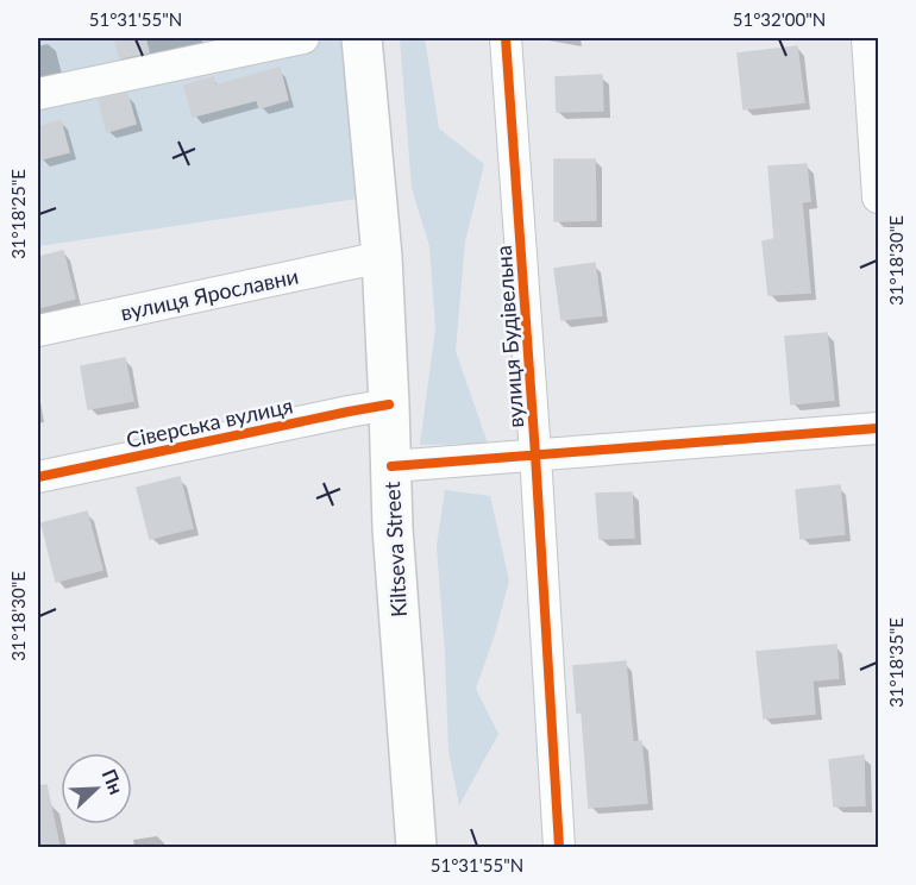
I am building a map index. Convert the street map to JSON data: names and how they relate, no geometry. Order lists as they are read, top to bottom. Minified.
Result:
{"streets":{"main road":["Kiltseva Street"],"street":["вулиця Ярославни","вулиця Будівельна","Сіверська вулиця"]},"crossings":[["вулиця Ярославни","Kiltseva Street"],["Сіверська вулиця","Kiltseva Street"]],"north":"top right","coordinates":["51°31'55\"N","51°32'00\"N","31°18'25\"E","31°18'30\"E","31°18'35\"E"]}
